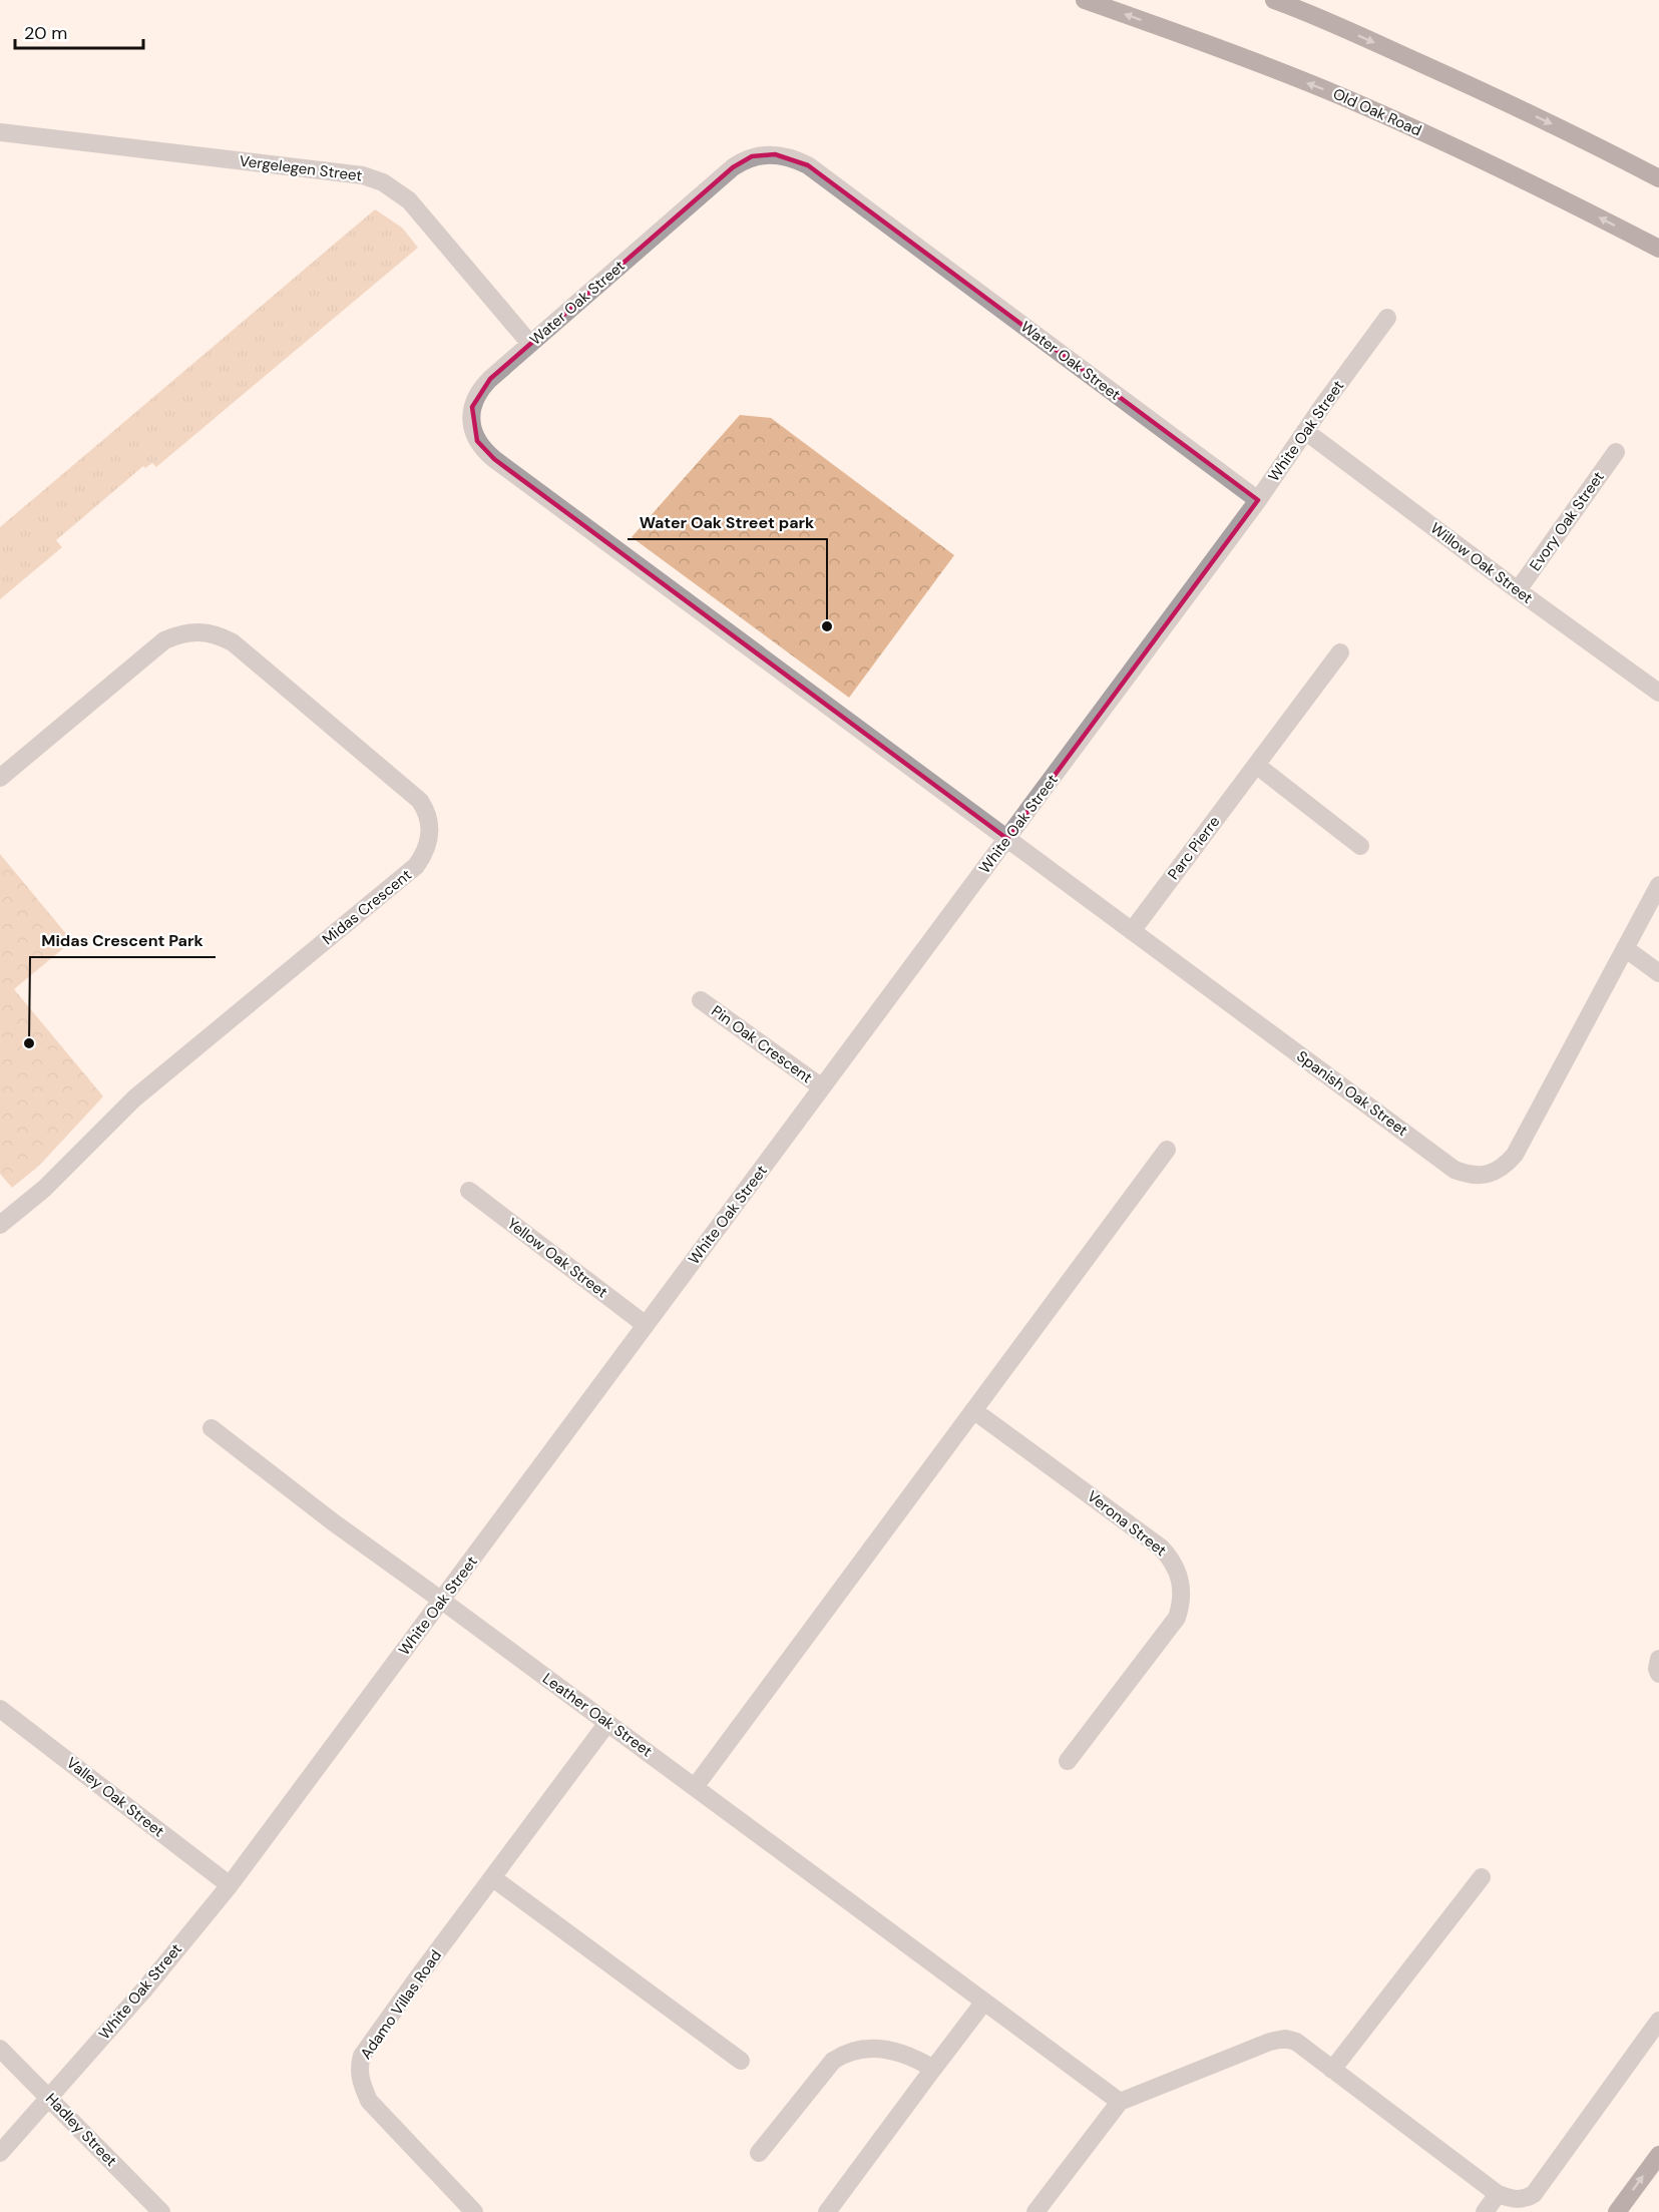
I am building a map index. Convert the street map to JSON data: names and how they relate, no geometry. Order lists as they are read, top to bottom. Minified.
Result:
{"streets":{"main road":["Old Oak Road"],"street":["Vergelegen Street","Water Oak Street","White Oak Street","Evory Oak Street","Willow Oak Street","Parc Pierre","Midas Crescent","Pin Oak Crescent","Spanish Oak Street","Yellow Oak Street","Verona Street","Leather Oak Street","Valley Oak Street","Adamo Villas Road","Hadley Street"]},"crossings":[["Vergelegen Street","Water Oak Street"],["Water Oak Street","White Oak Street"],["Water Oak Street","Spanish Oak Street"],["White Oak Street","Willow Oak Street"],["White Oak Street","Pin Oak Crescent"],["White Oak Street","Spanish Oak Street"],["White Oak Street","Yellow Oak Street"],["White Oak Street","Leather Oak Street"],["White Oak Street","Valley Oak Street"],["White Oak Street","Hadley Street"],["Evory Oak Street","Willow Oak Street"],["Parc Pierre","Spanish Oak Street"],["Leather Oak Street","Adamo Villas Road"]],"places":["Water Oak Street park","Midas Crescent Park"],"scale_bar":"20 m"}
